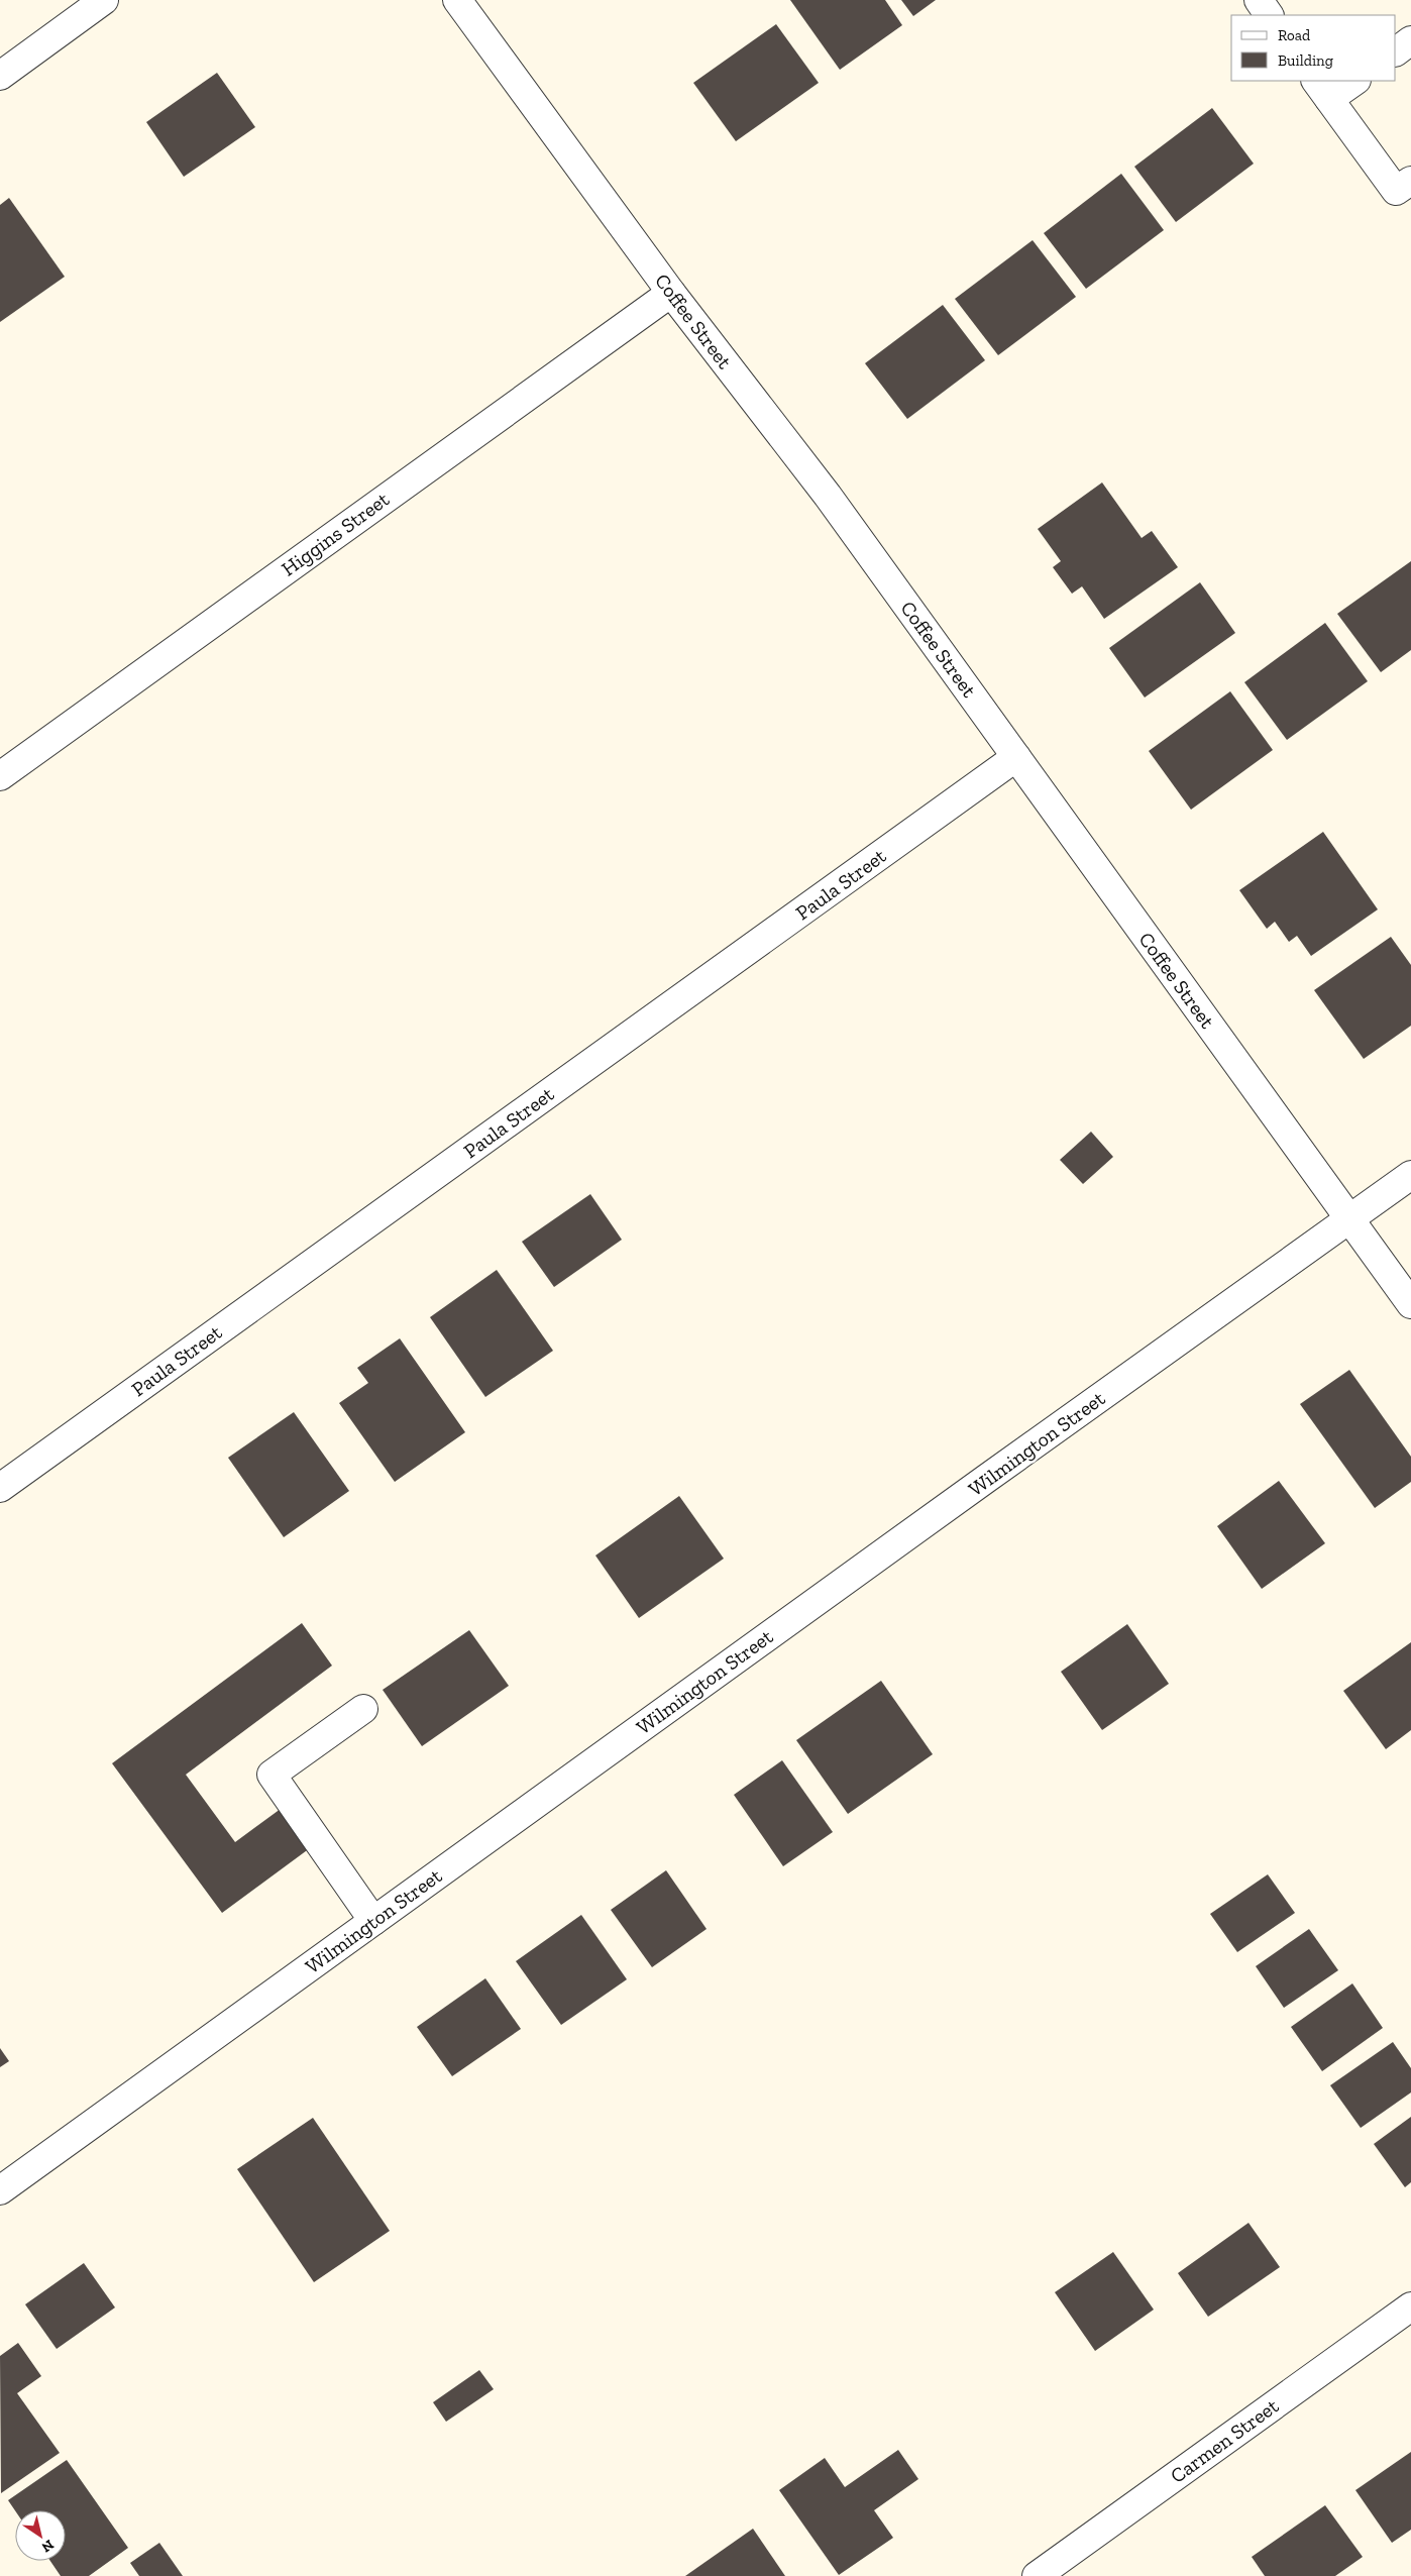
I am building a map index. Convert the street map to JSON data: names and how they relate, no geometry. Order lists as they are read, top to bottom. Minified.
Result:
{"streets":{"street":["Coffee Street","Higgins Street","Paula Street","Wilmington Street","Carmen Street"]},"crossings":[["Coffee Street","Higgins Street"],["Coffee Street","Paula Street"],["Coffee Street","Wilmington Street"]],"legend":["Road","Building"],"north":"bottom right"}
